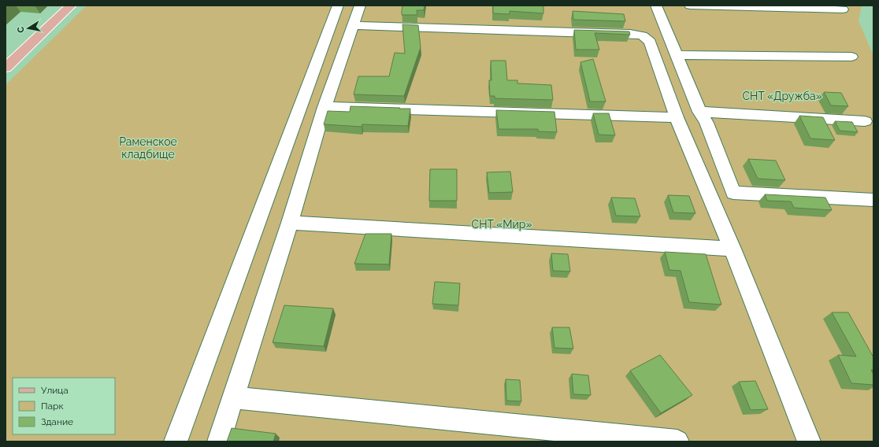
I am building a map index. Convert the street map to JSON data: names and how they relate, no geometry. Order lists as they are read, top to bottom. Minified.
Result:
{"parks":["СНТ «Дружба»","Раменское кладбище","СНТ «Мир»"],"legend":["Улица","Парк","Здание"],"north":"left"}
